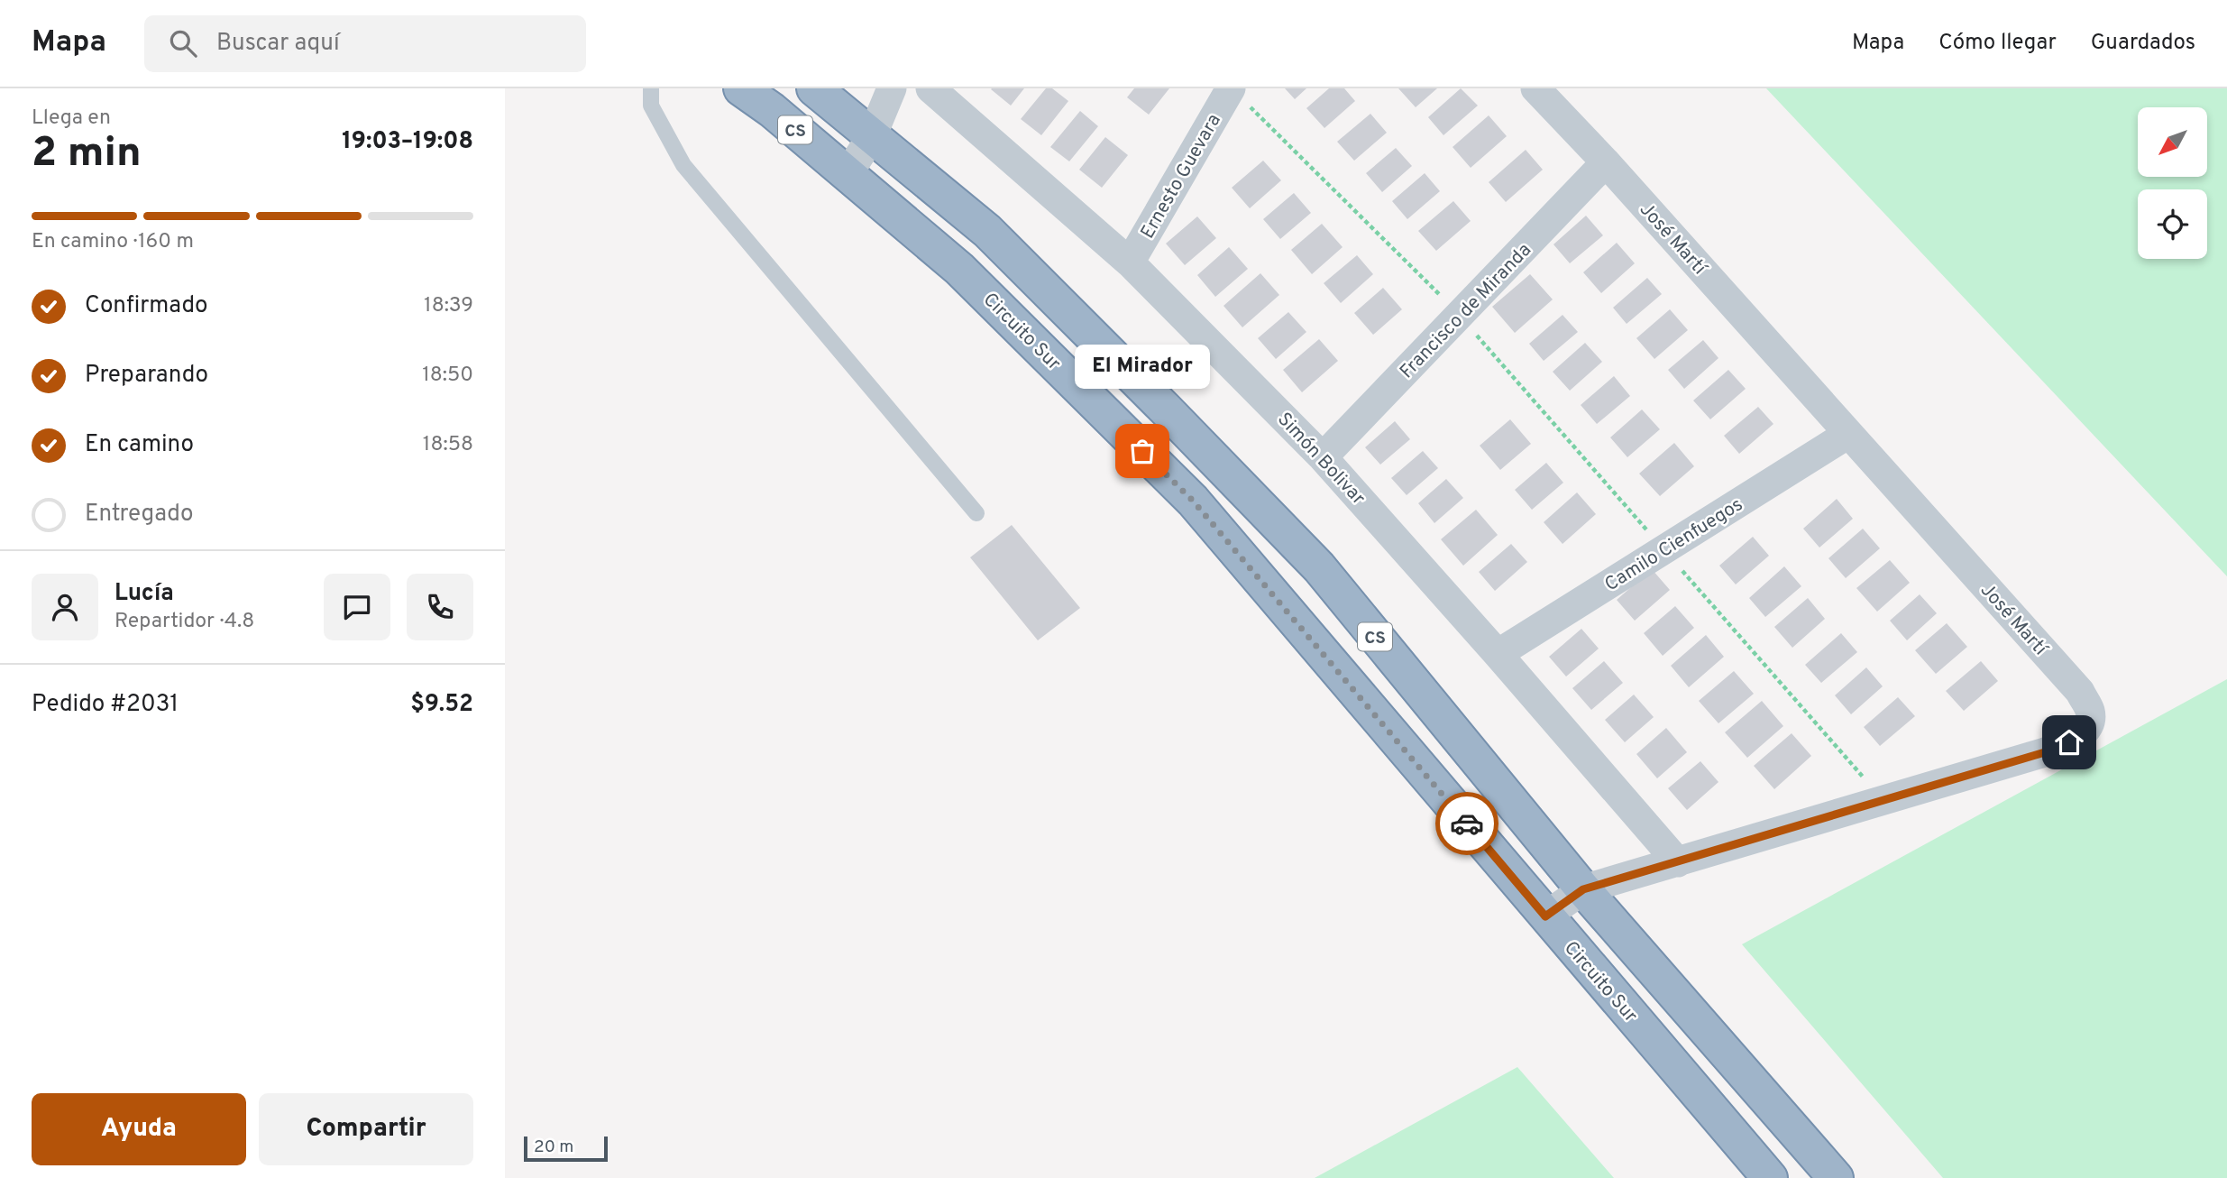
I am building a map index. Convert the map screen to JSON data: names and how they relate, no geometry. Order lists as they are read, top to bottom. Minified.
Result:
{"streets":{"highway":["CS","Circuito Sur"],"street":["Ernesto Guevara","José Martí","Francisco de Miranda","Simón Bolivar","Camilo Cienfuegos"]},"crossings":[["CS","José Martí"],["Ernesto Guevara","Simón Bolivar"],["José Martí","Francisco de Miranda"],["José Martí","Circuito Sur"],["José Martí","Simón Bolivar"],["José Martí","Camilo Cienfuegos"],["Francisco de Miranda","Simón Bolivar"],["Simón Bolivar","Camilo Cienfuegos"]],"places":["El Mirador"],"scale_bar":"20 m","north":"bottom left","page":{"header":"Mapa","search":"Buscar aquí","nav":["Mapa","Cómo llegar","Guardados"],"heading":["2 min","Llega en","19:03–19:08"],"panel":["Lucía","Repartidor · 4.8","Pedido #2031","$9.52"],"bar":"En camino · 160 m","list":[["Confirmado","18:39"],["Preparando","18:50"],["En camino","18:58"],"Entregado"],"bubble":"El Mirador","buttons":["Ayuda","Compartir"],"scale":"20 m"}}
